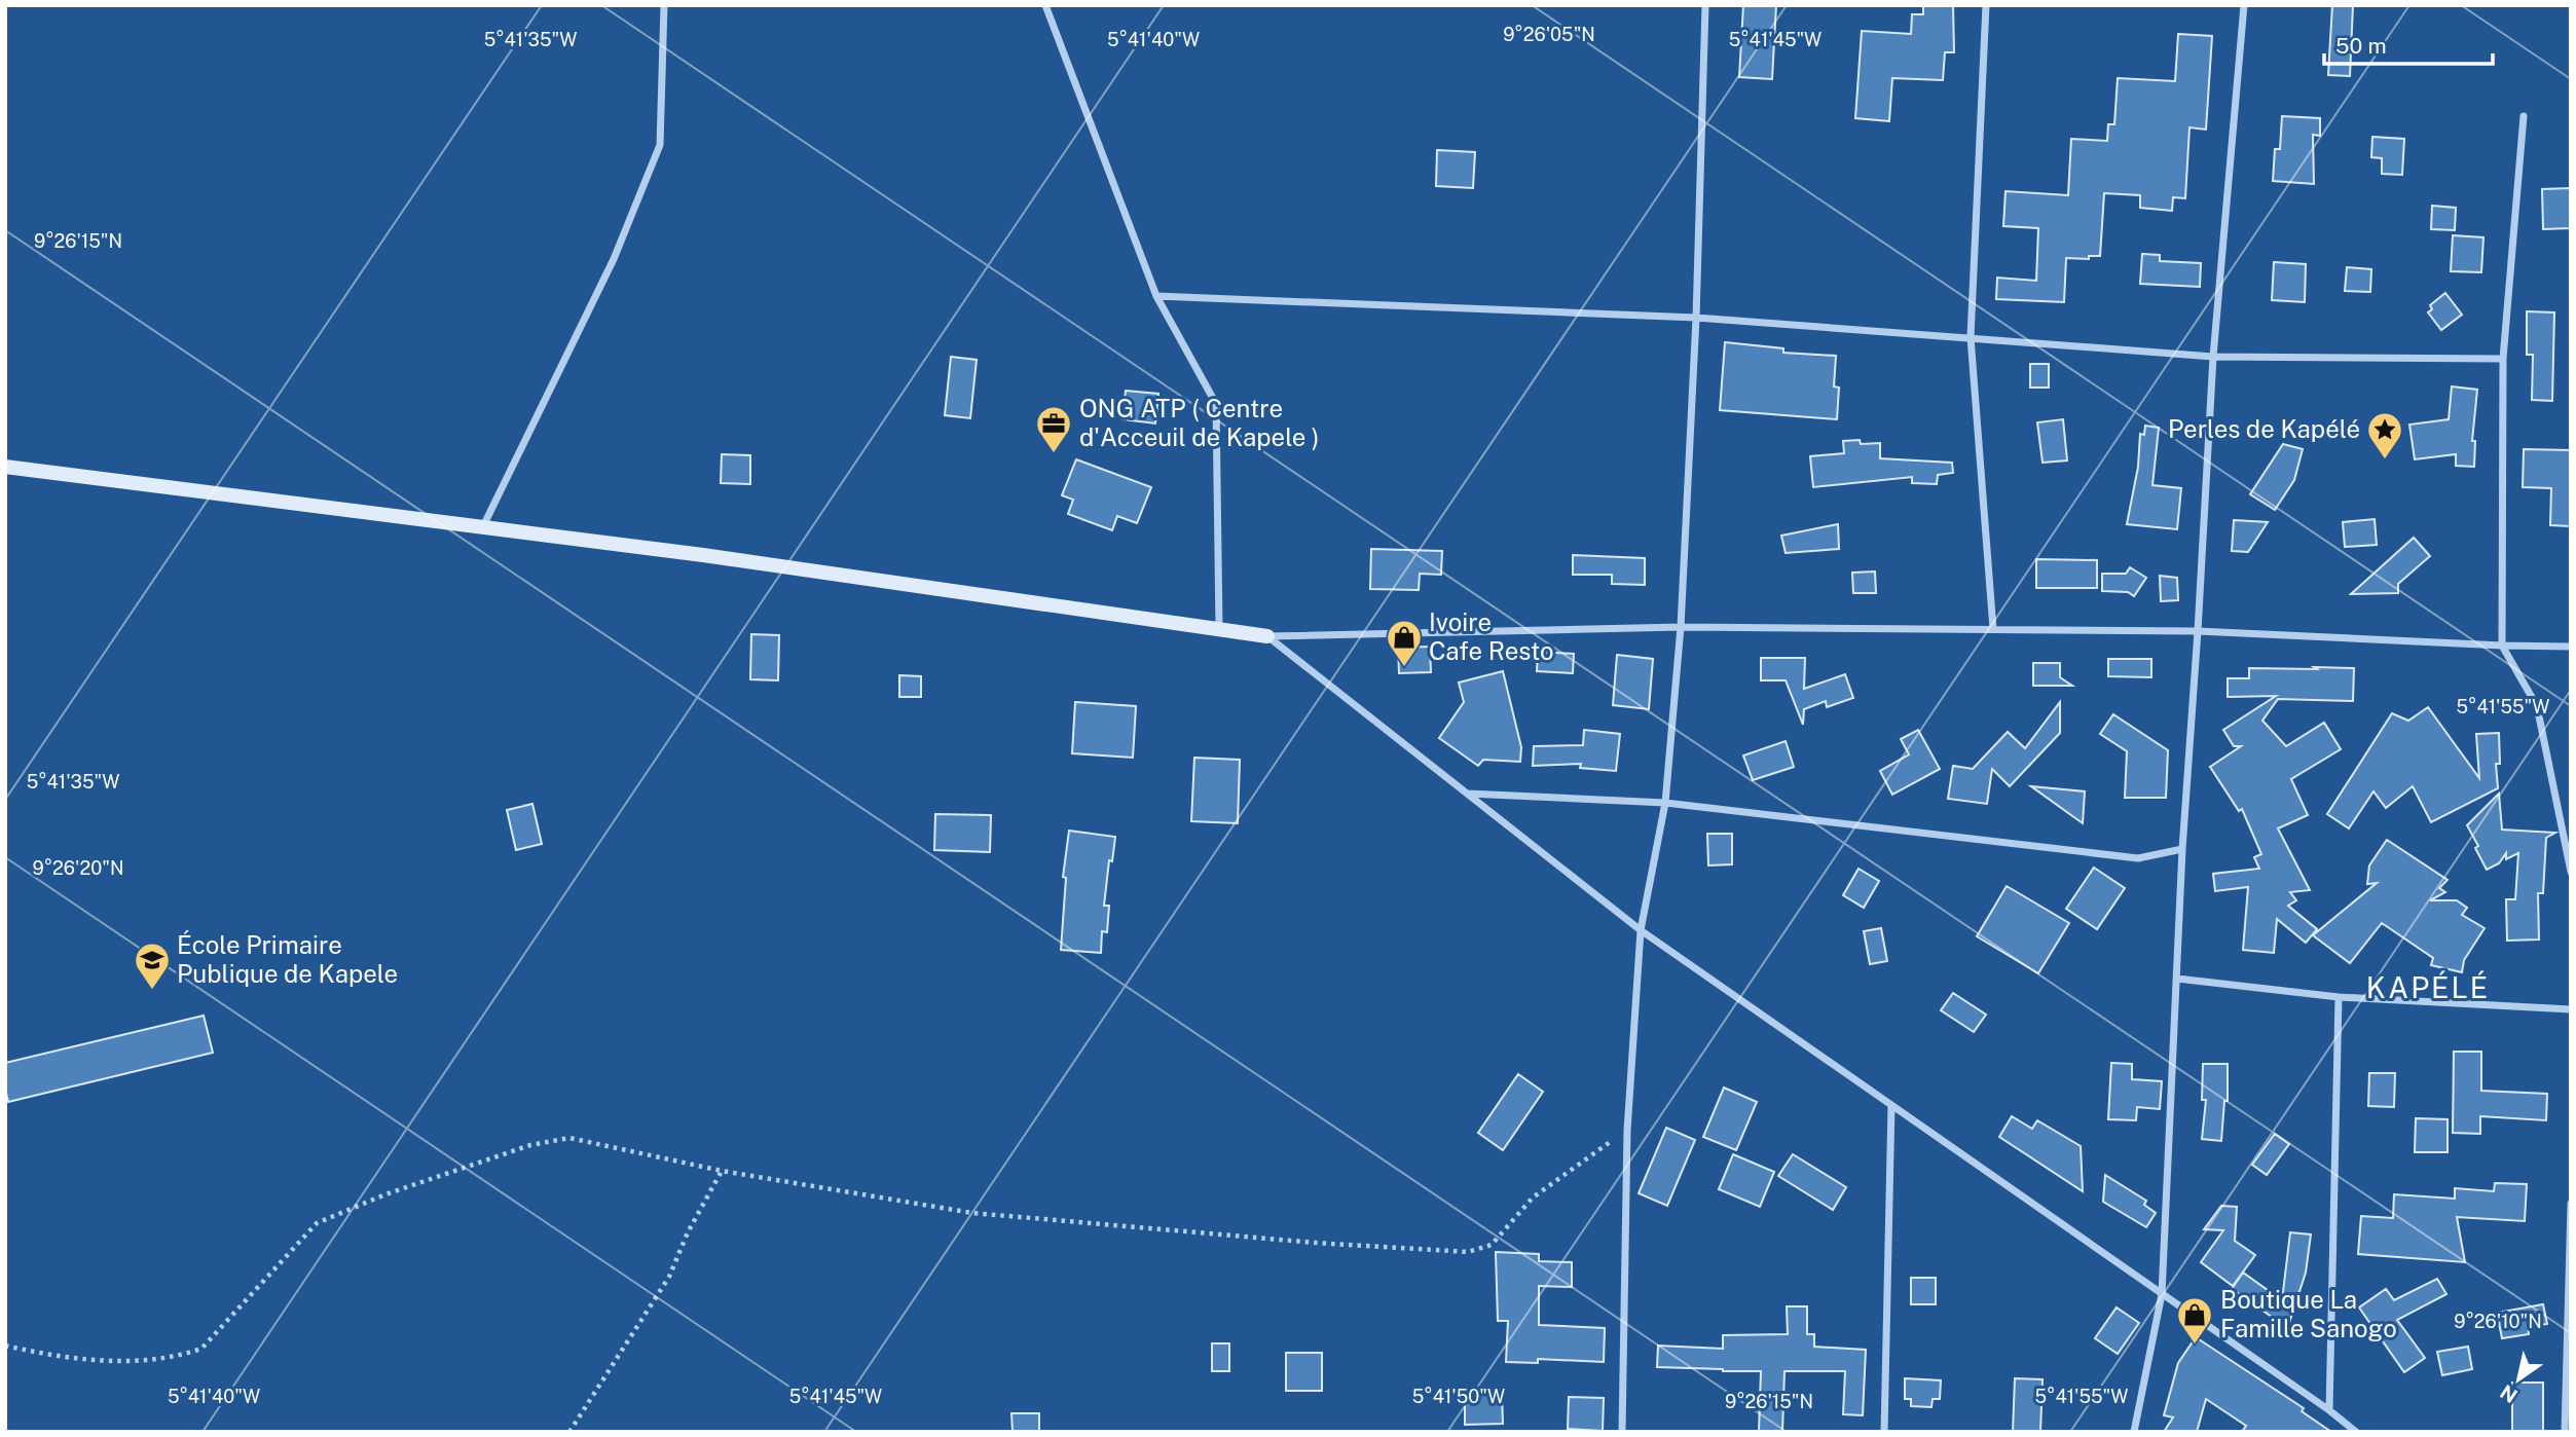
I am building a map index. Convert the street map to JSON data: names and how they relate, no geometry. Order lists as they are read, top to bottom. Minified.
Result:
{"districts":["KAPÉLÉ"],"places":{"office":["ONG ATP ( Centre d'Acceuil de Kapele )"],"place":["Perles de Kapélé"],"shop":["Ivoire Cafe Resto","Boutique La Famille Sanogo"],"school or university":["École Primaire Publique de Kapele"]},"scale_bar":"50 m","north":"bottom left","coordinates":["9°26'05\"N","5°41'35\"W","5°41'40\"W","5°41'45\"W","9°26'15\"N","5°41'55\"W","9°26'20\"N","9°26'10\"N","5°41'50\"W"]}
